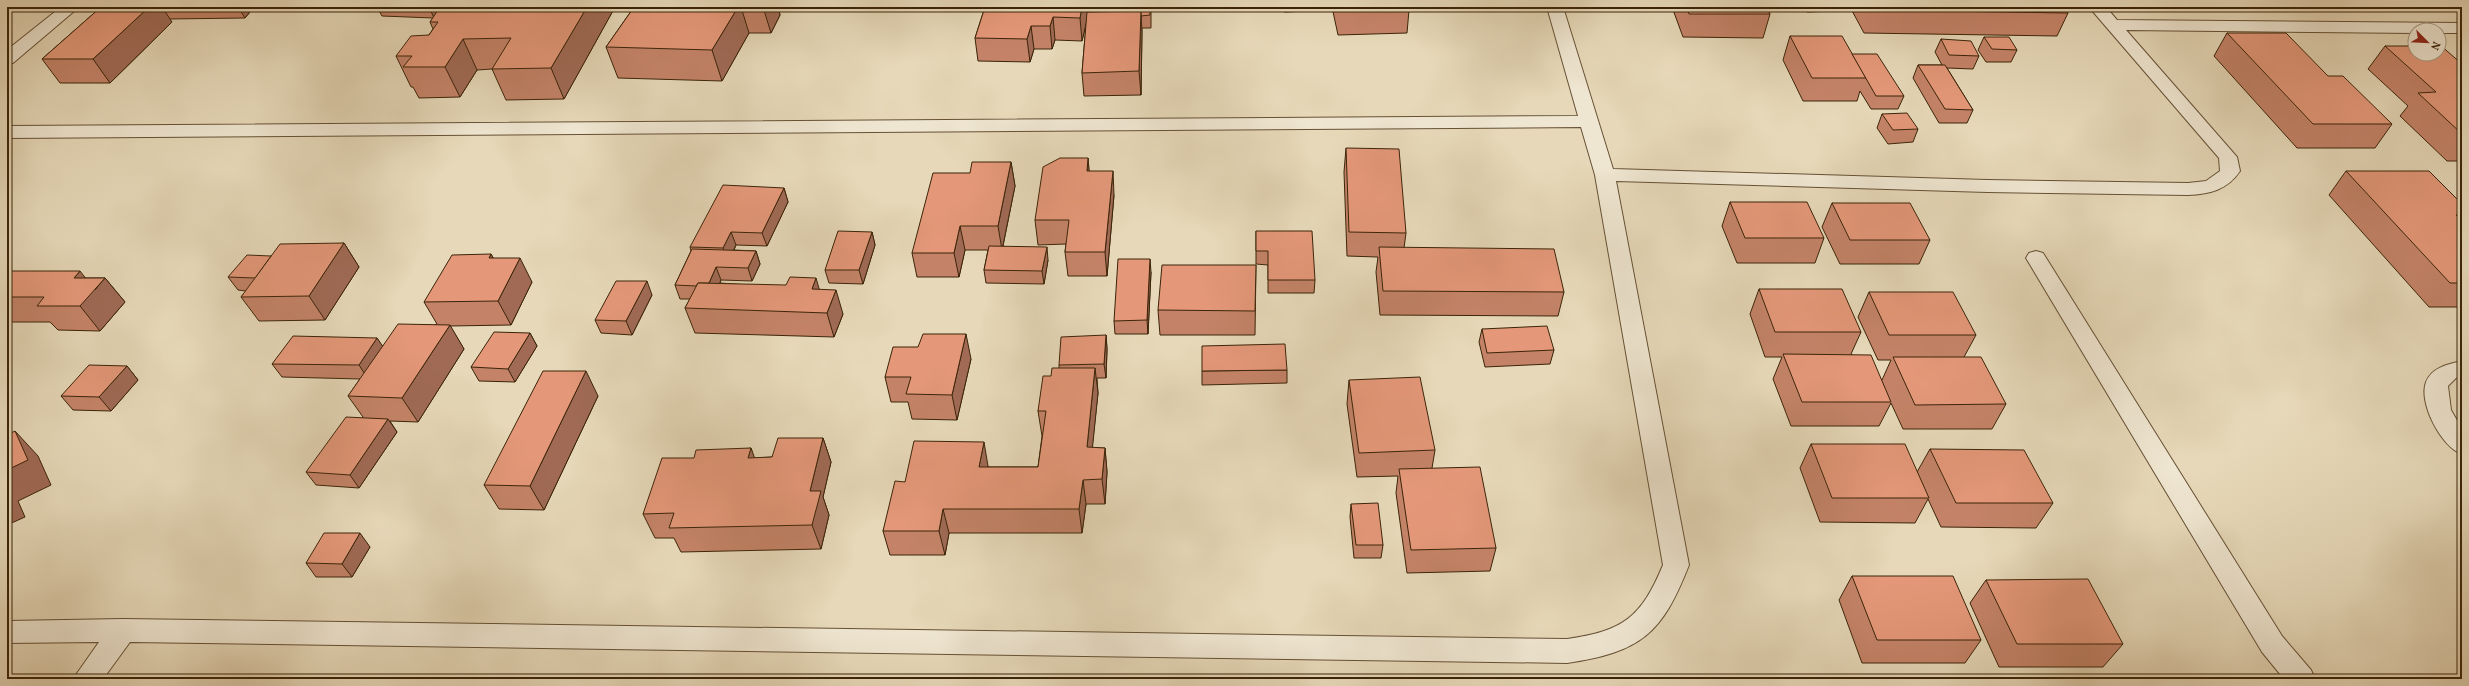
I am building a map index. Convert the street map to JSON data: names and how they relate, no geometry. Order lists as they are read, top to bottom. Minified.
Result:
{"north":"bottom right"}
